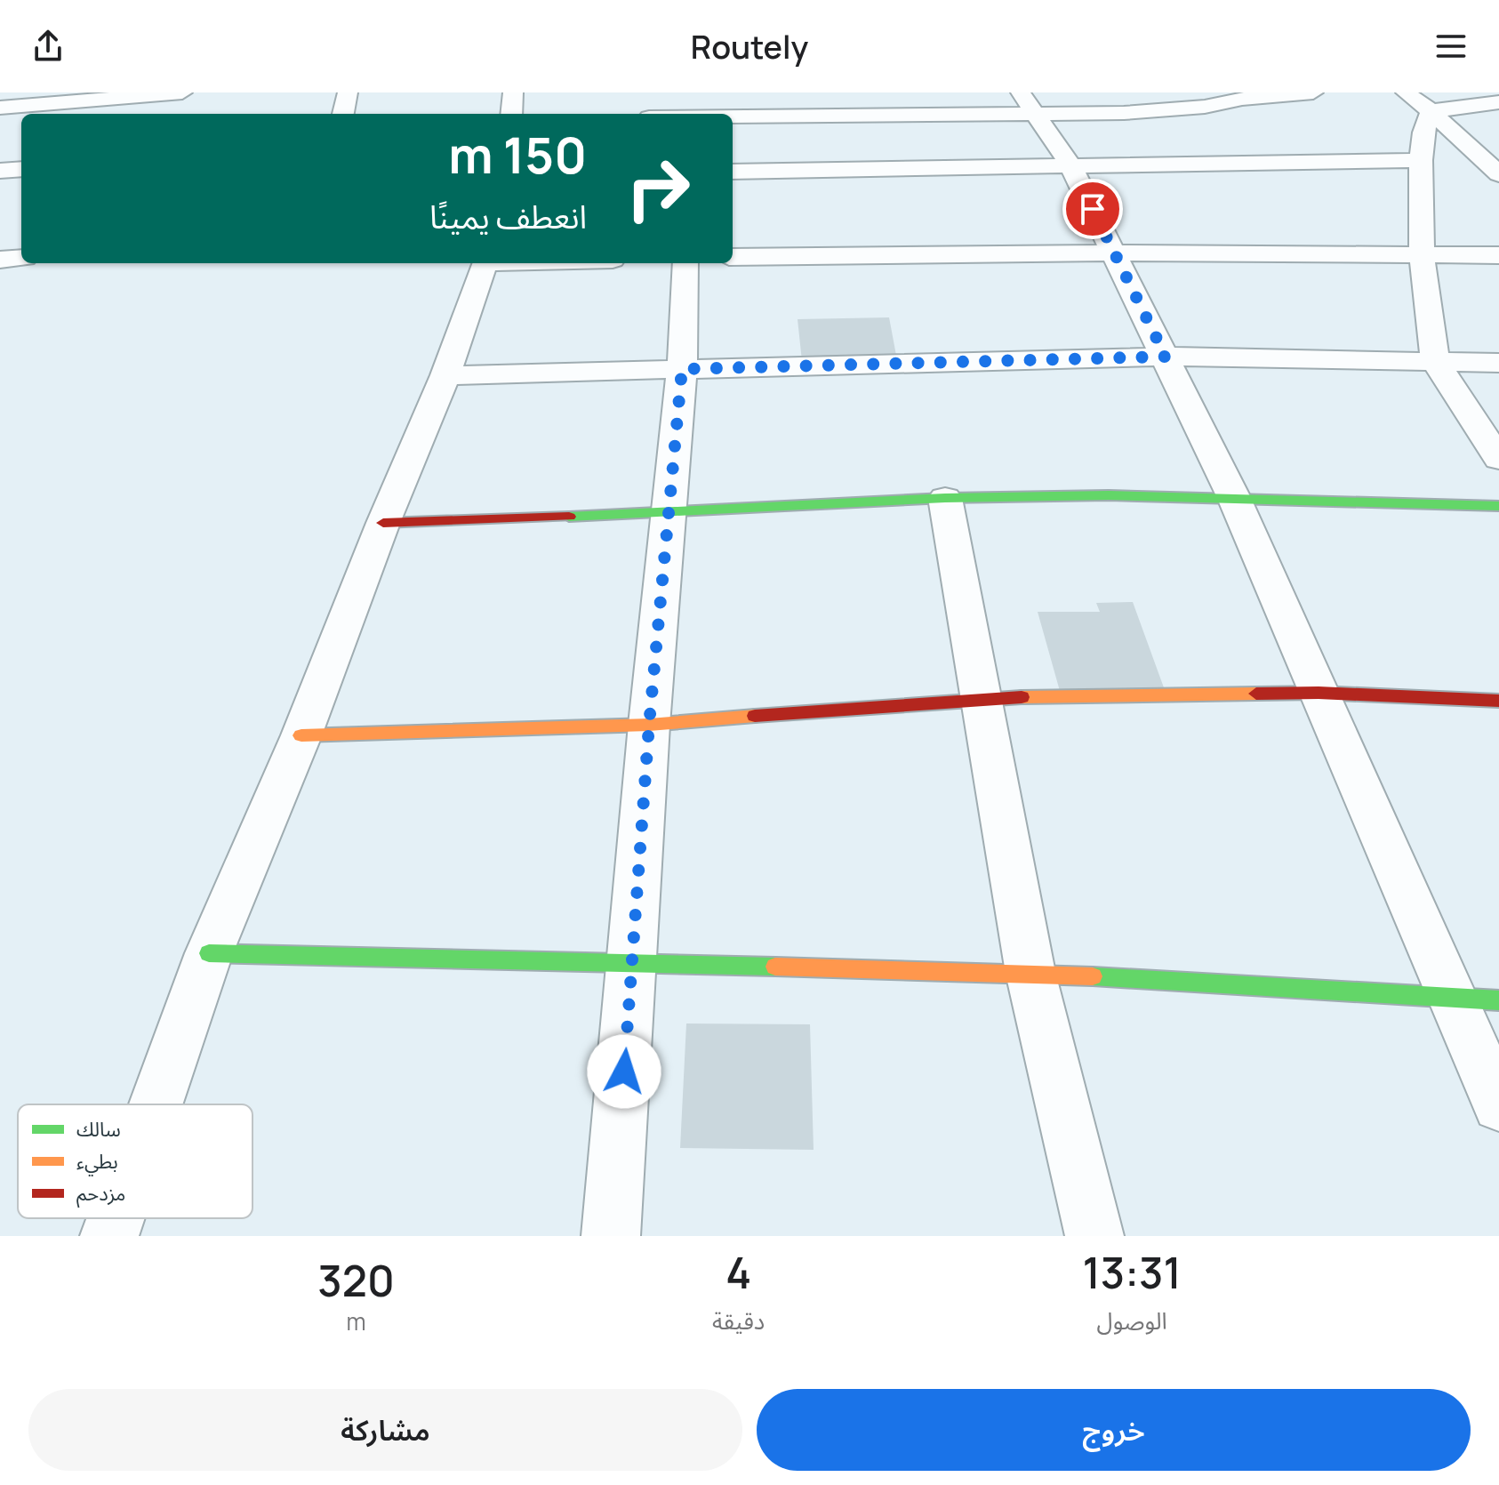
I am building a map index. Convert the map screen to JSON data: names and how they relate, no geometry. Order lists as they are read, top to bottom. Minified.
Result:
{"legend":["سالك","بطيء","مزدحم"],"page":{"header":"Routely","turn":["150 m","انعطف يمينًا"],"eta":["13:31","الوصول","4","دقيقة","320","m"],"buttons":["خروج","مشاركة"]}}
